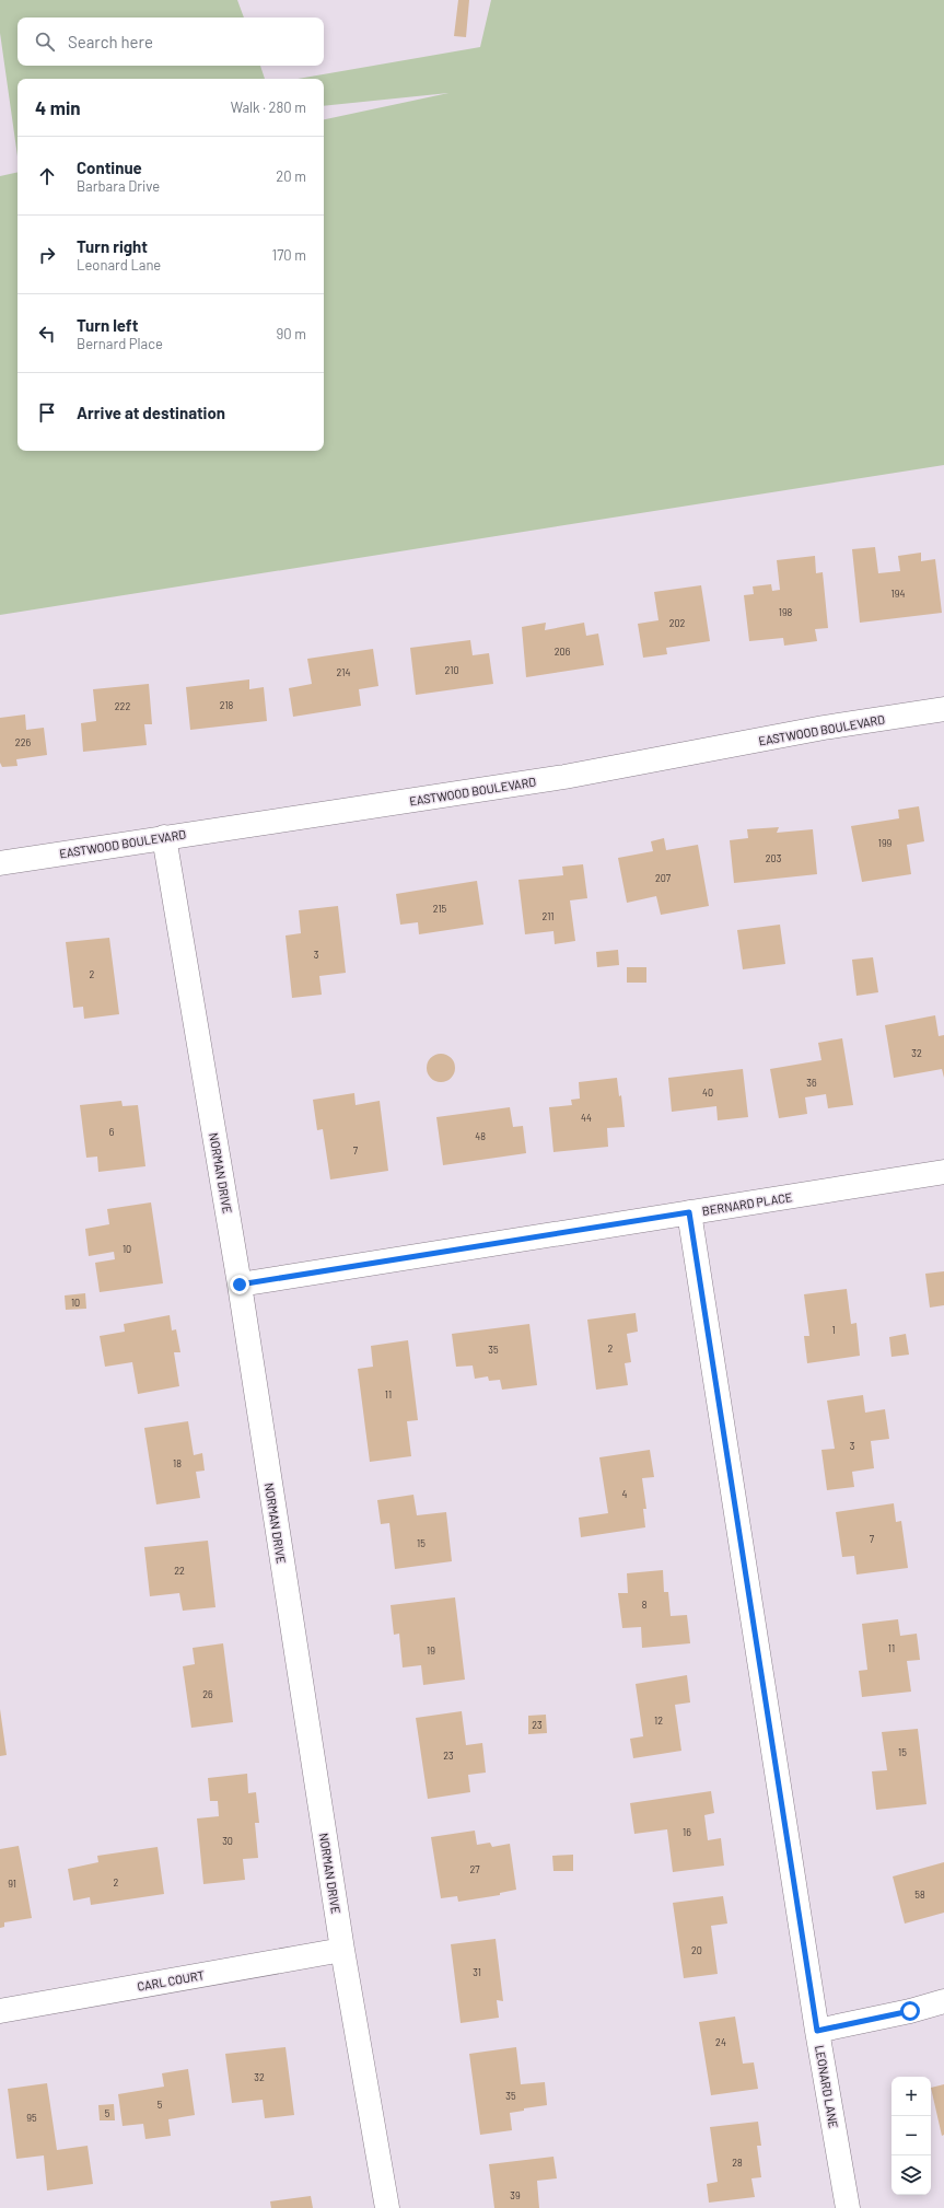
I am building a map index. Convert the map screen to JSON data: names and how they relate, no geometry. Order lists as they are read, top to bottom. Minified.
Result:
{"streets":{"street":["EASTWOOD BOULEVARD","NORMAN DRIVE","BERNARD PLACE","CARL COURT","LEONARD LANE"]},"crossings":[["EASTWOOD BOULEVARD","NORMAN DRIVE"],["NORMAN DRIVE","BERNARD PLACE"],["NORMAN DRIVE","CARL COURT"],["BERNARD PLACE","LEONARD LANE"]],"house_numbers":["194","198","202","206","210","214","218","222","226","199","203","207","215","211","3","2","32","36","40","44","6","48","7","10","10","1","2","35","11","3","18","4","7","15","22","8","11","19","26","12","23","15","23","16","30","27","2","91","58","20","31","24","32","35","5","5","95","28","39"],"page":{"search":"Search here","heading":["4 min","Walk · 280 m"],"list":[["Continue","Barbara Drive","20 m"],["Turn right","Leonard Lane","170 m"],["Turn left","Bernard Place","90 m"],"Arrive at destination"],"map_buttons":["+","−"]}}
